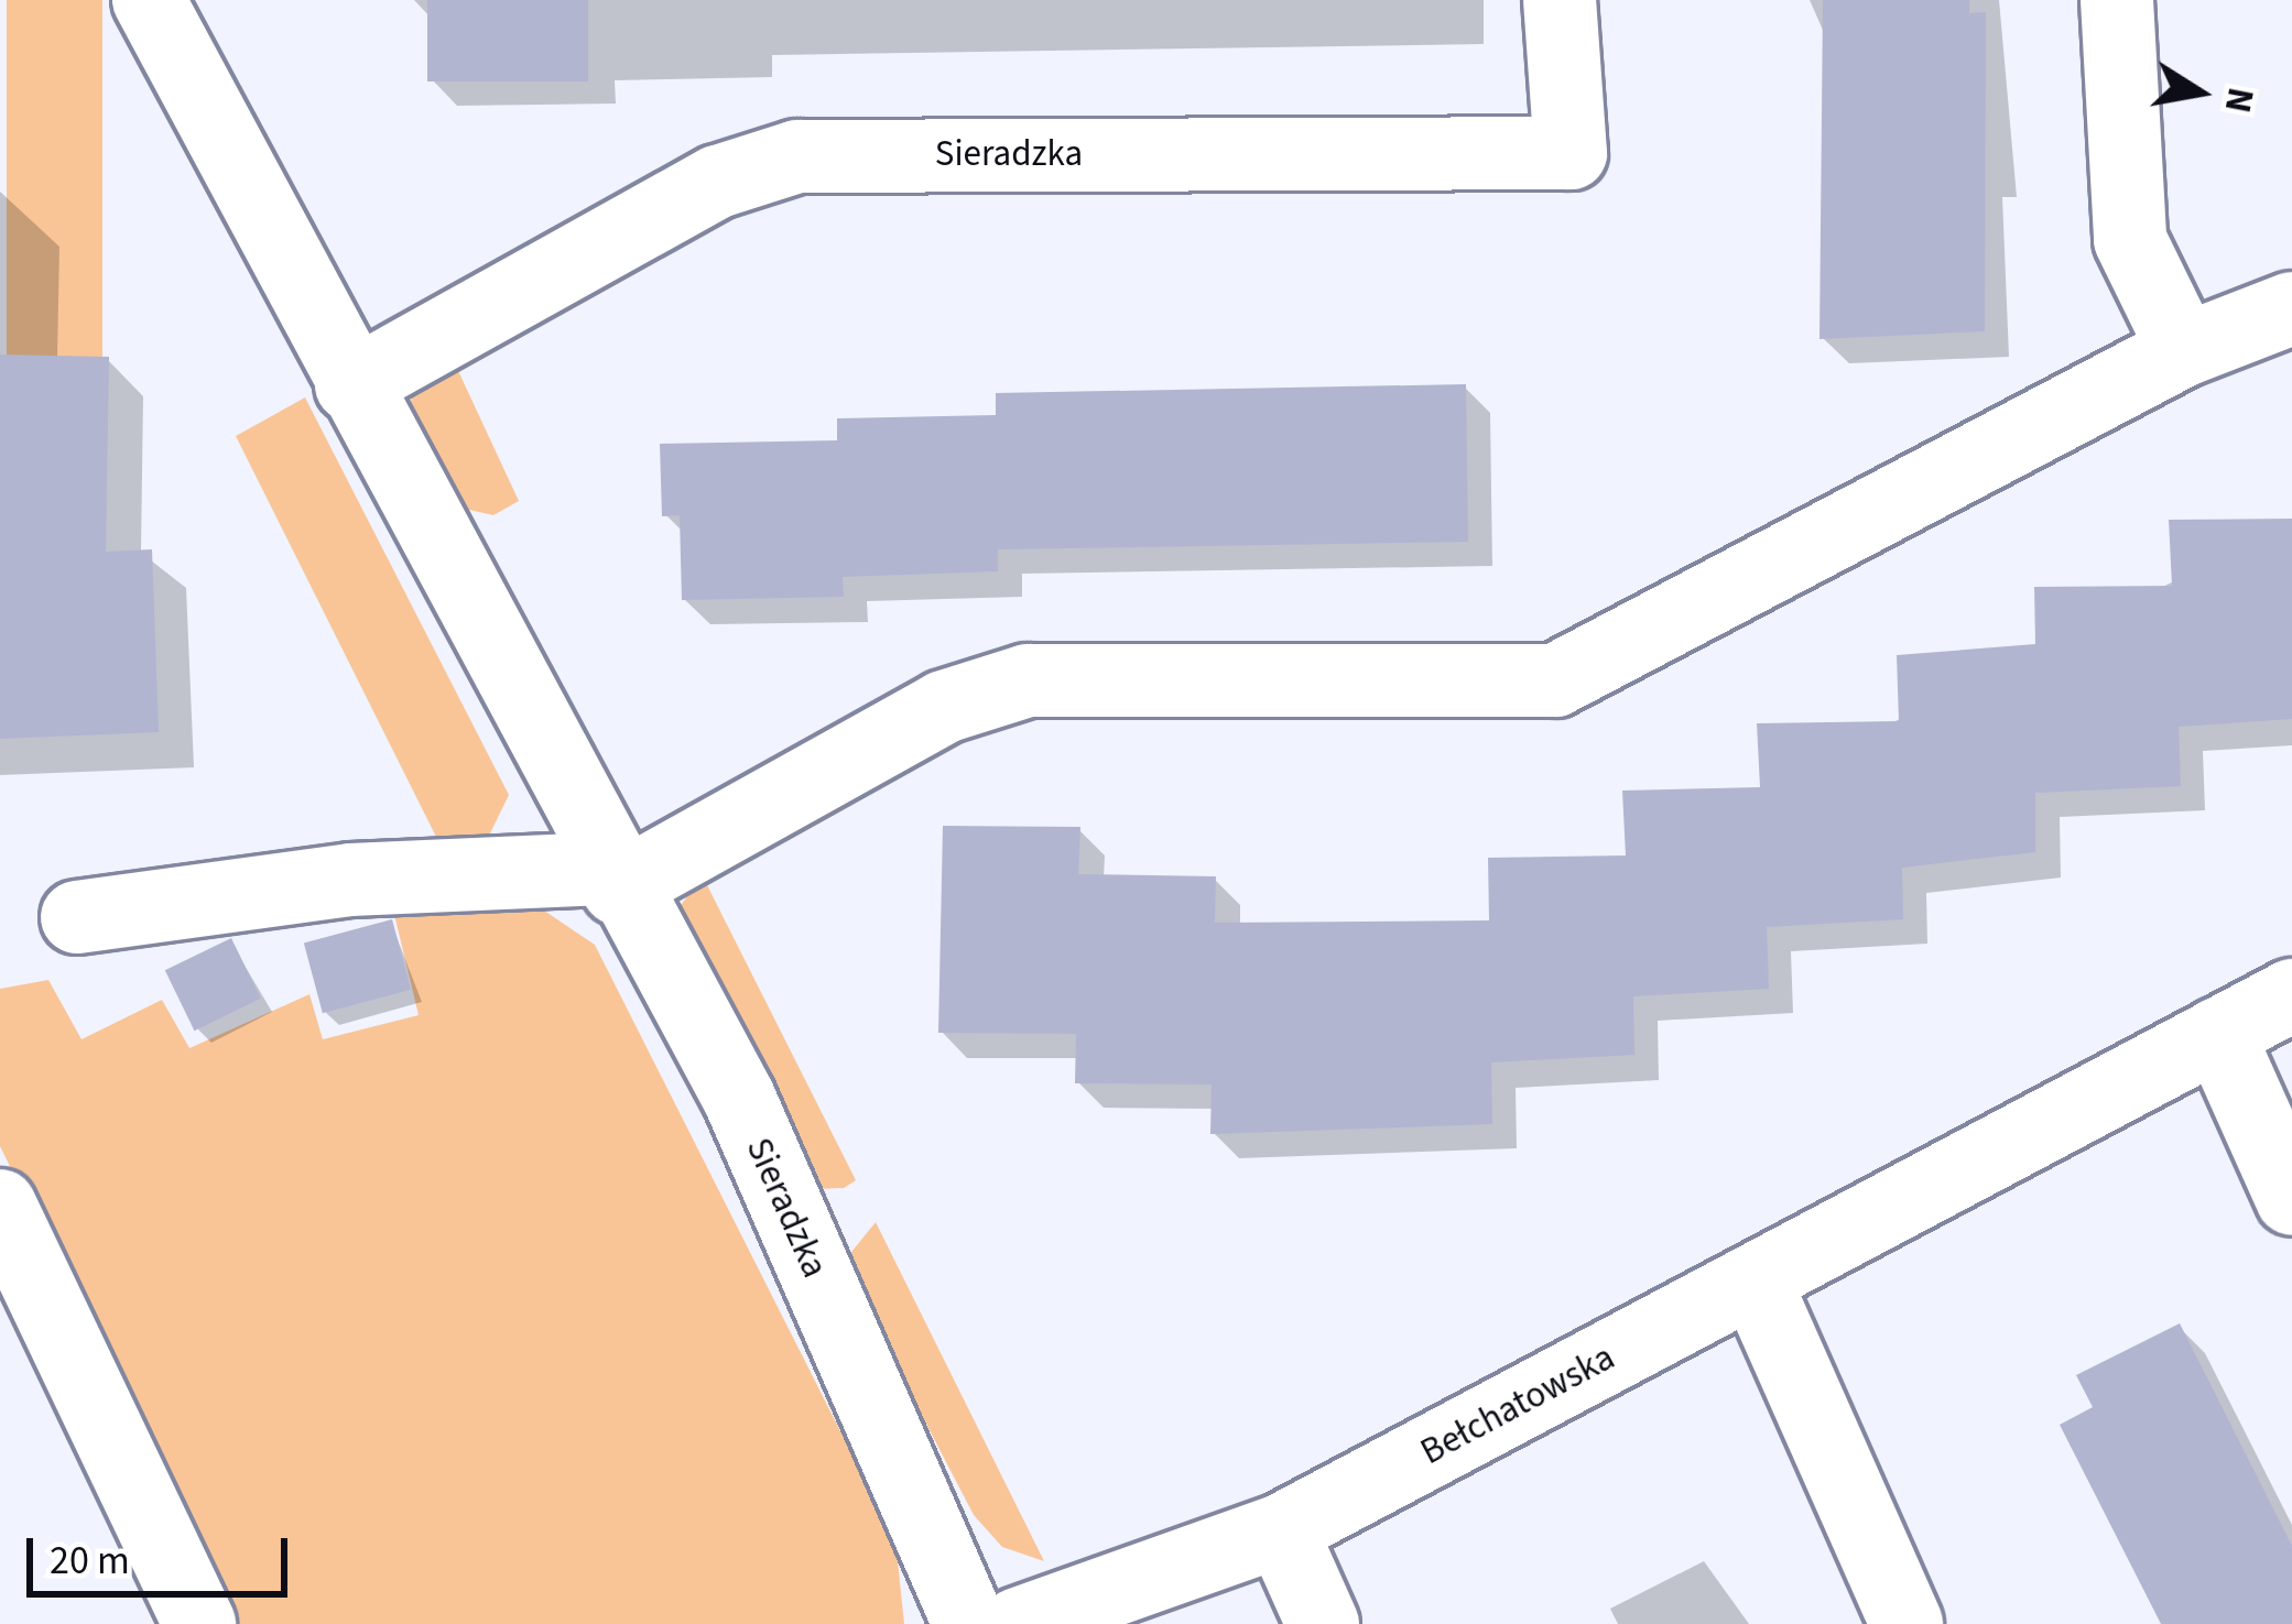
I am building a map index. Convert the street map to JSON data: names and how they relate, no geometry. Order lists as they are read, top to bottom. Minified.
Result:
{"streets":{"street":["Sieradzka","Bełchatowska"]},"scale_bar":"20 m","north":"right"}
